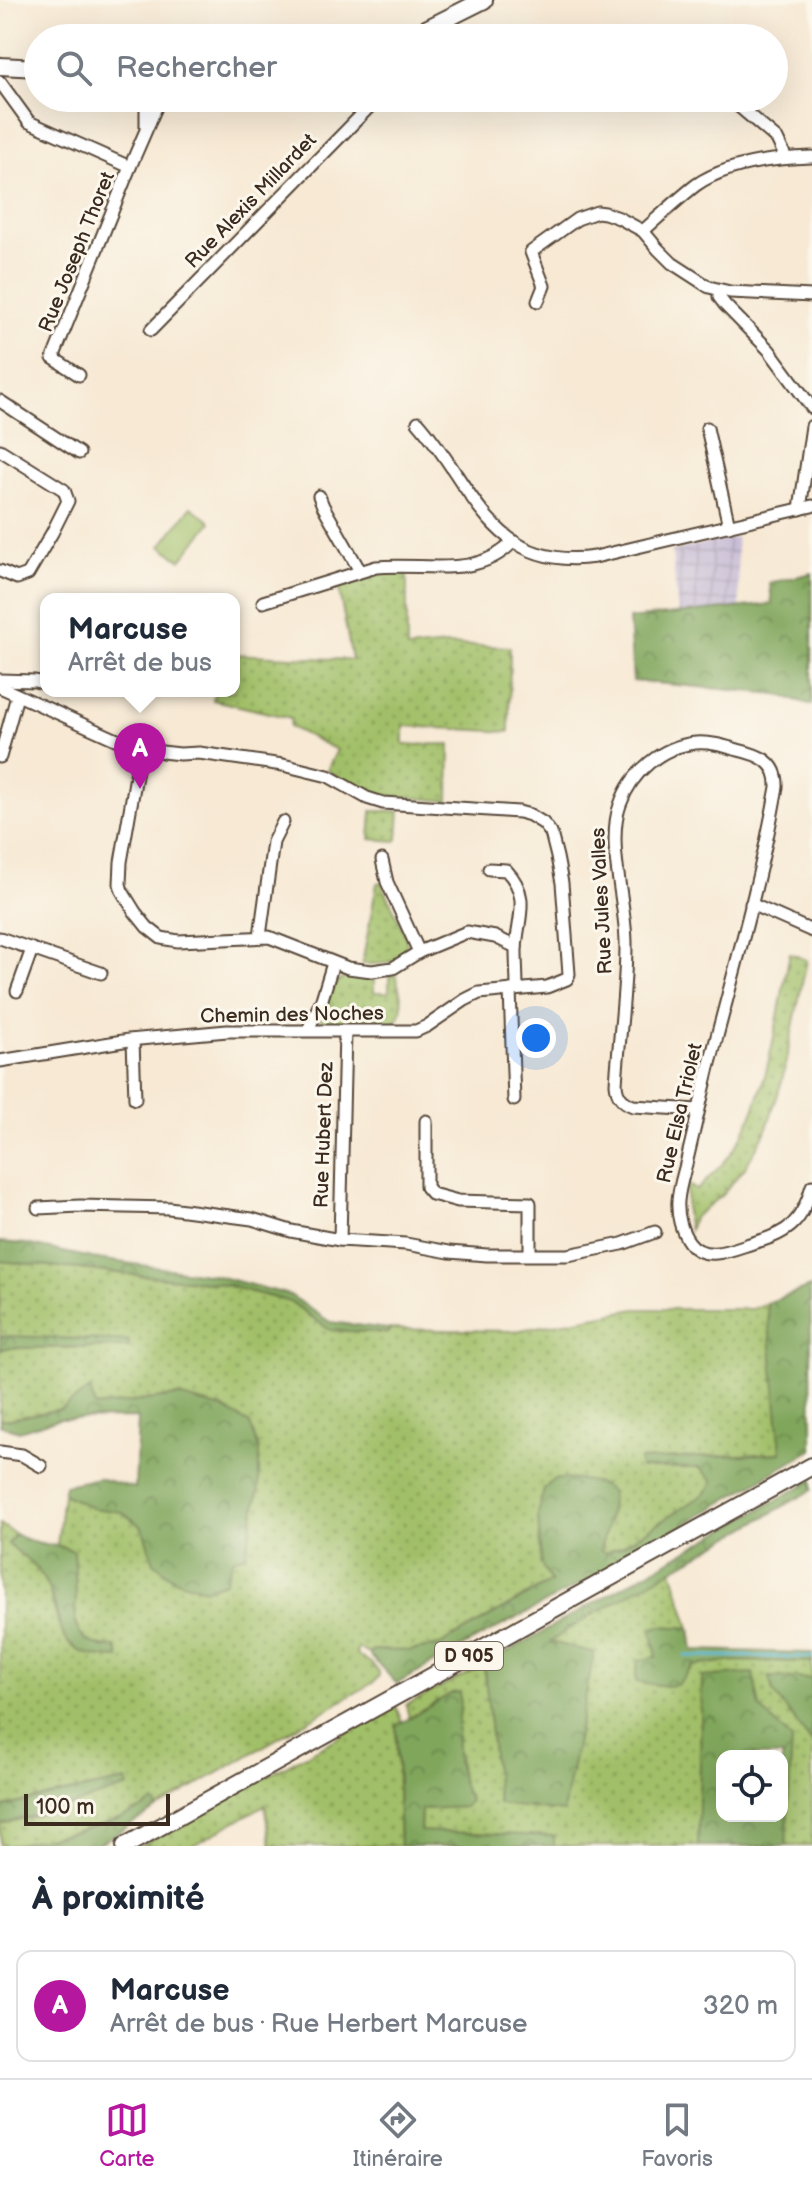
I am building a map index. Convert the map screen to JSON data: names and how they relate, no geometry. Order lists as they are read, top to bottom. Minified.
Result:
{"streets":{"main road":["D 905"],"street":["Rue Alexis Millardet","Rue Joseph Thoret","Rue Jules Valles","Chemin des Noches","Rue Elsa Triolet","Rue Hubert Dez"]},"crossings":[["Rue Jules Valles","Rue Elsa Triolet"],["Chemin des Noches","Rue Hubert Dez"]],"scale_bar":"100 m","page":{"search":"Rechercher","popup":["Marcuse","Arrêt de bus"],"pins":"A","scale":"100 m","heading":"À proximité","list":[{"mark":"A","name":"Marcuse","note":"Arrêt de bus · Rue Herbert Marcuse","value":"320 m"}],"nav":["Carte","Itinéraire","Favoris"]}}
